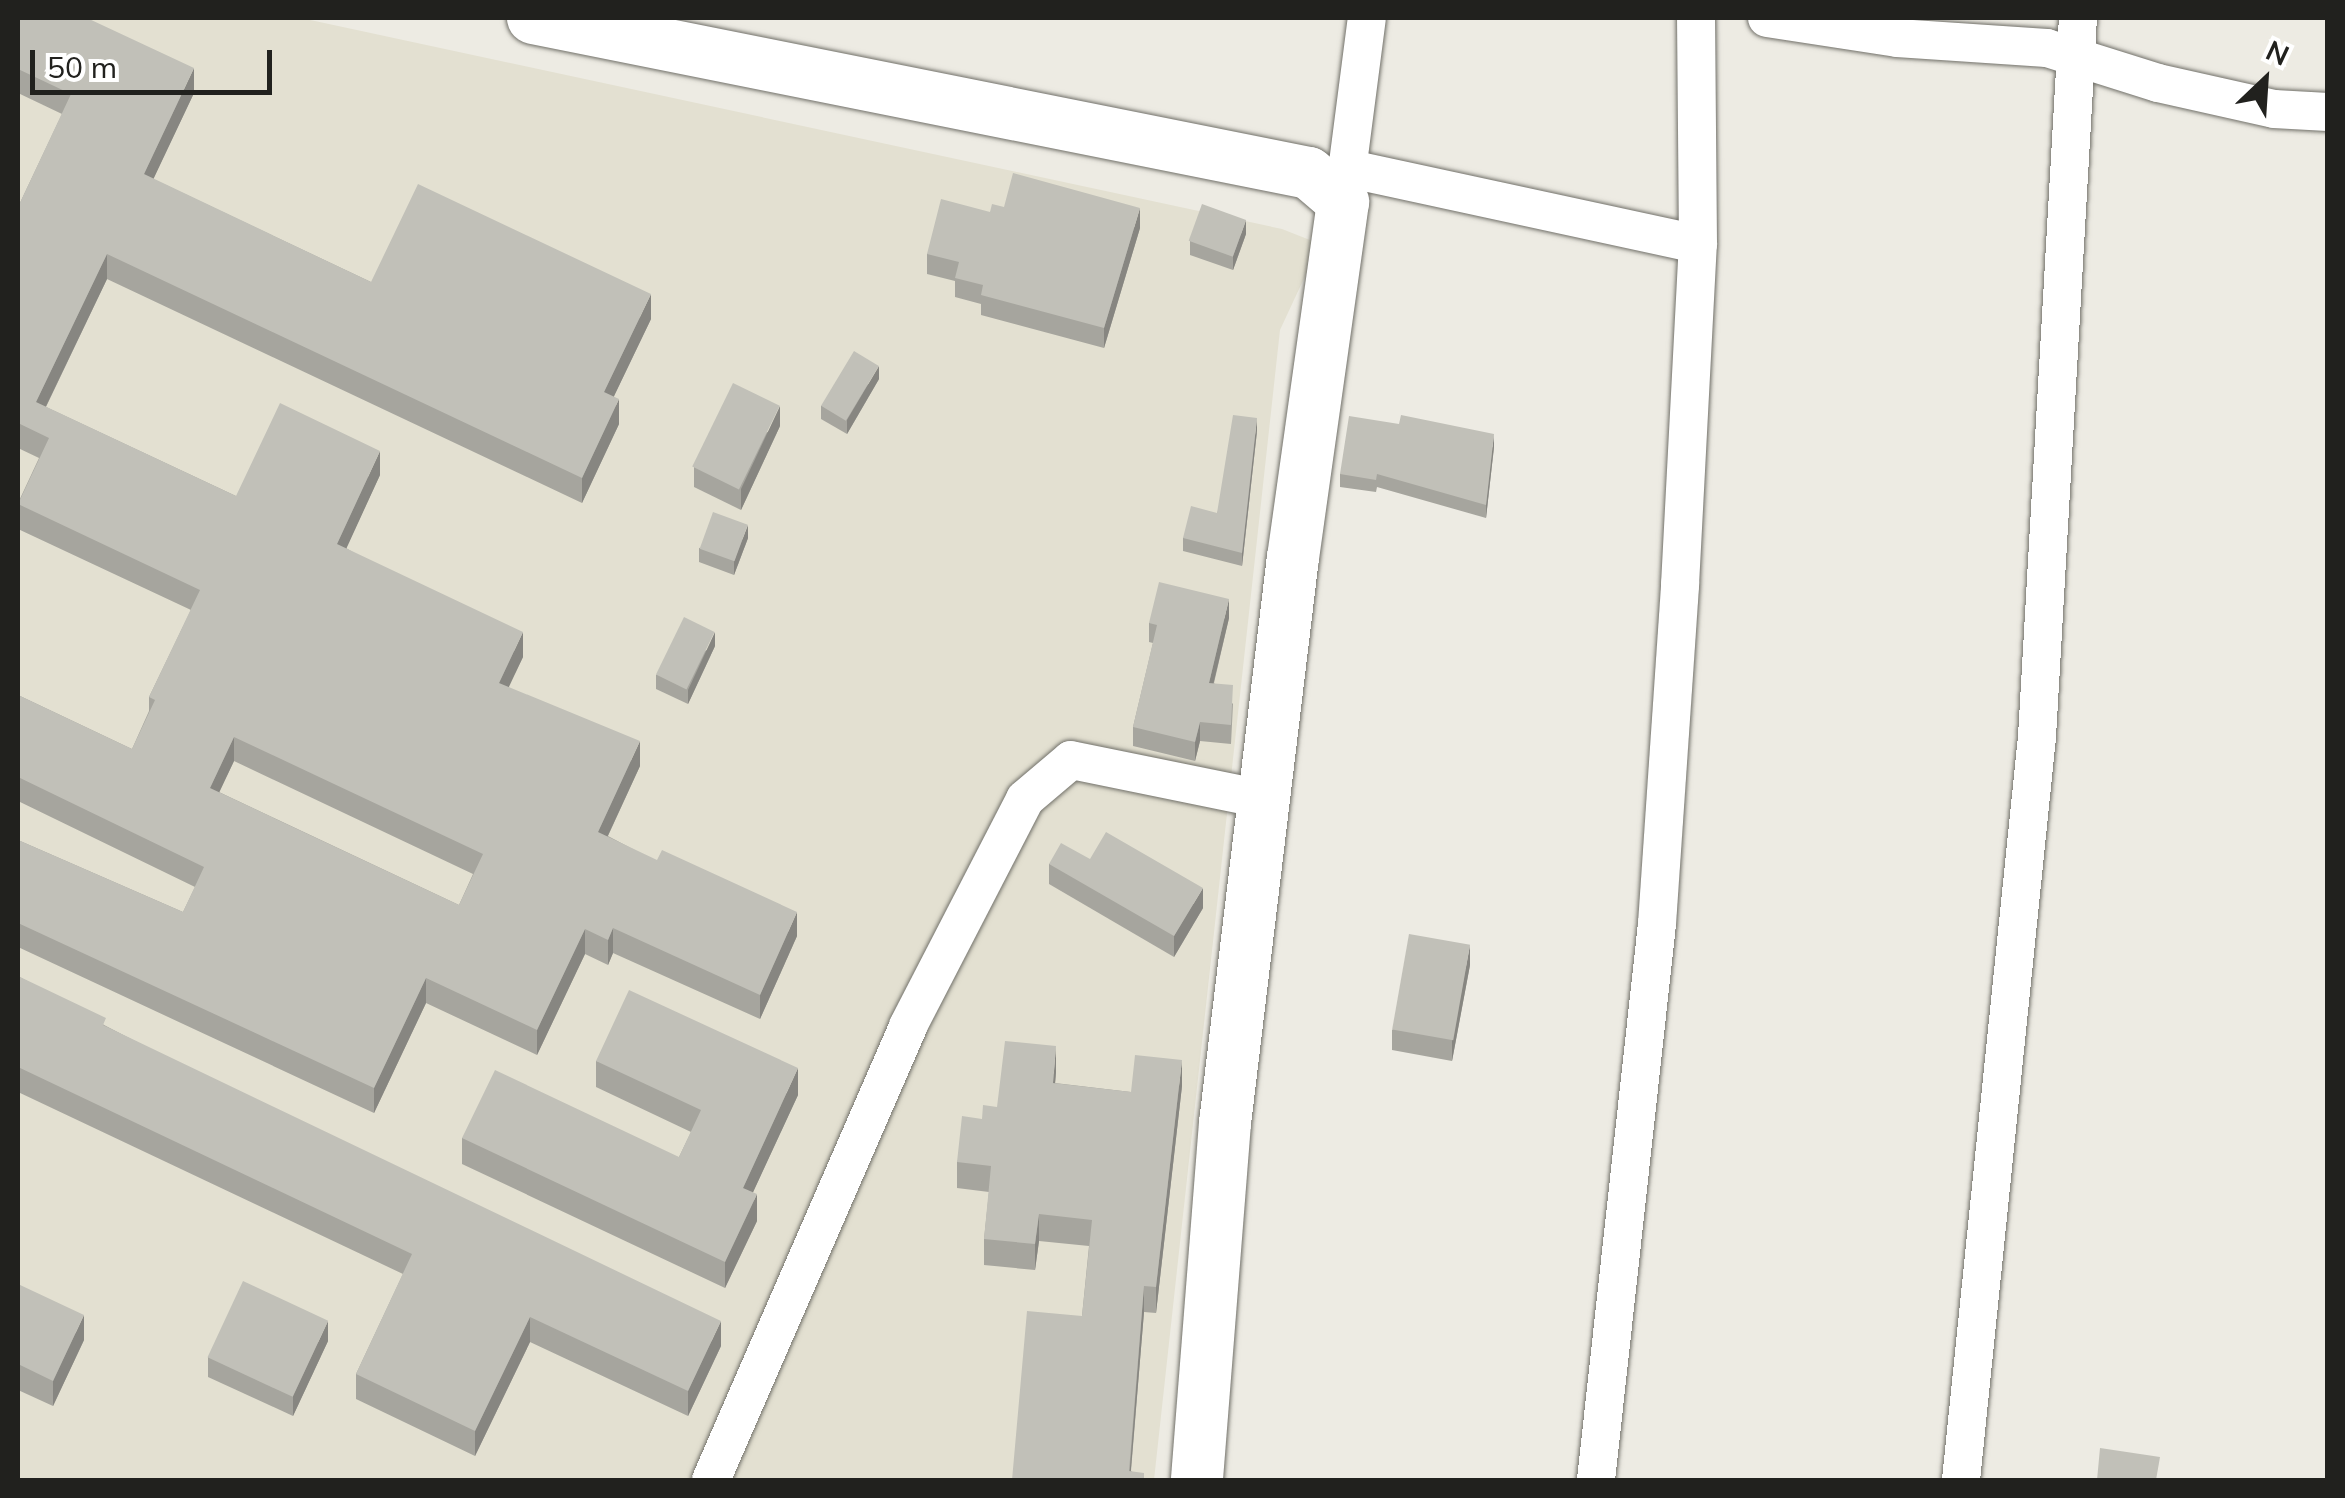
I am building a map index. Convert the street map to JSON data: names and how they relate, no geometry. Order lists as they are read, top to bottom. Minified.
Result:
{"scale_bar":"50 m","north":"top right"}
